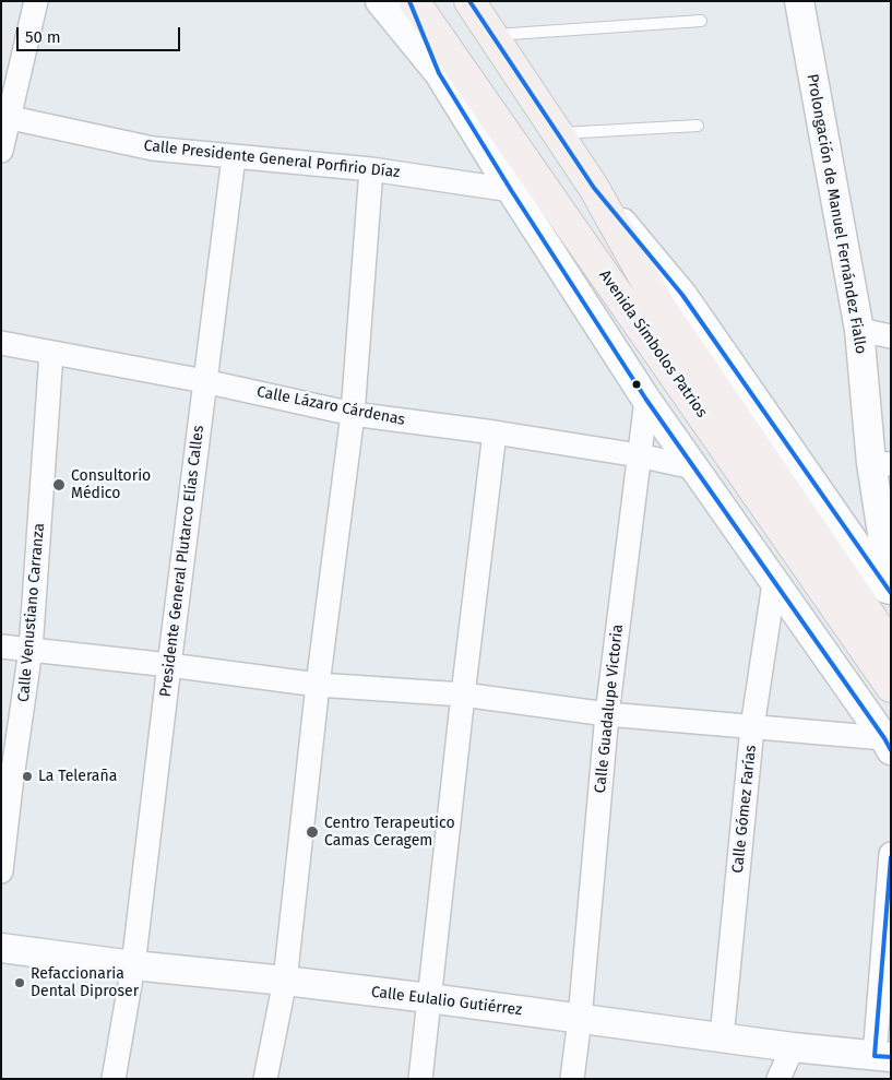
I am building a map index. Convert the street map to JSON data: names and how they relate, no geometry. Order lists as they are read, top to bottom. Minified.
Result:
{"streets":{"main road":["Avenida Símbolos Patrios"],"street":["Calle Presidente General Porfirio Díaz","Prolongación de Manuel Fernández Fiallo","Calle Lázaro Cárdenas","Presidente General Plutarco Elías Calles","Calle Venustiano Carranza","Calle Guadalupe Victoria","Calle Gómez Farías","Calle Eulalio Gutiérrez"]},"crossings":[["Calle Presidente General Porfirio Díaz","Presidente General Plutarco Elías Calles"],["Prolongación de Manuel Fernández Fiallo","Avenida Símbolos Patrios"],["Calle Lázaro Cárdenas","Presidente General Plutarco Elías Calles"],["Calle Lázaro Cárdenas","Calle Venustiano Carranza"],["Calle Lázaro Cárdenas","Calle Guadalupe Victoria"],["Presidente General Plutarco Elías Calles","Calle Eulalio Gutiérrez"],["Calle Guadalupe Victoria","Calle Eulalio Gutiérrez"],["Calle Gómez Farías","Calle Eulalio Gutiérrez"]],"places":["Consultorio Médico","La Teleraña","Centro Terapeutico Camas Ceragem","Refaccionaria Dental Diproser"],"scale_bar":"50 m"}
